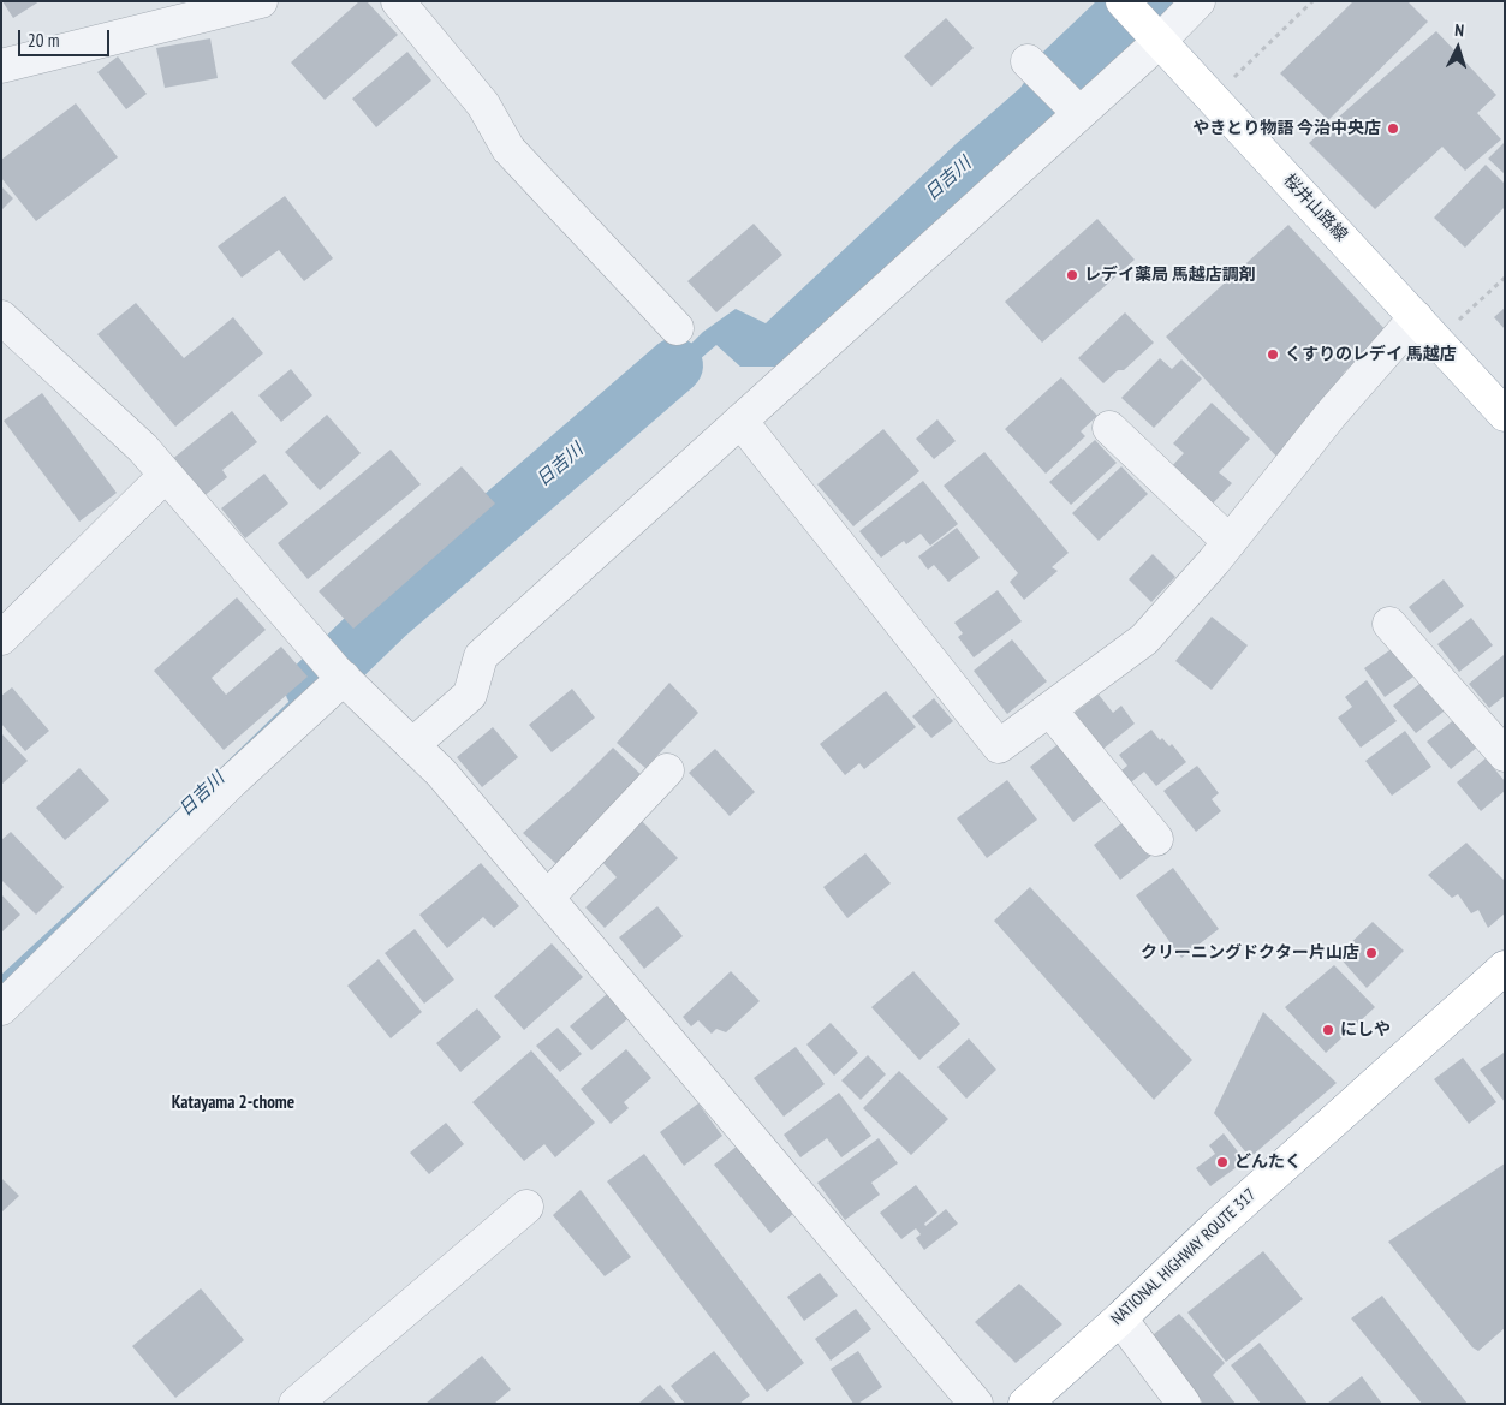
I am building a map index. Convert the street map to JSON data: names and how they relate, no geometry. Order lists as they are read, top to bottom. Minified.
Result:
{"streets":{"main road":["桜井山路線","NATIONAL HIGHWAY ROUTE 317"]},"districts":["Katayama 2-chome"],"water":["日吉川"],"places":["やきとり物語 今治中央店","レデイ薬局 馬越店調剤","くすりのレデイ 馬越店","クリーニングドクター片山店","にしや","どんたく"],"scale_bar":"20 m","north":"top"}
